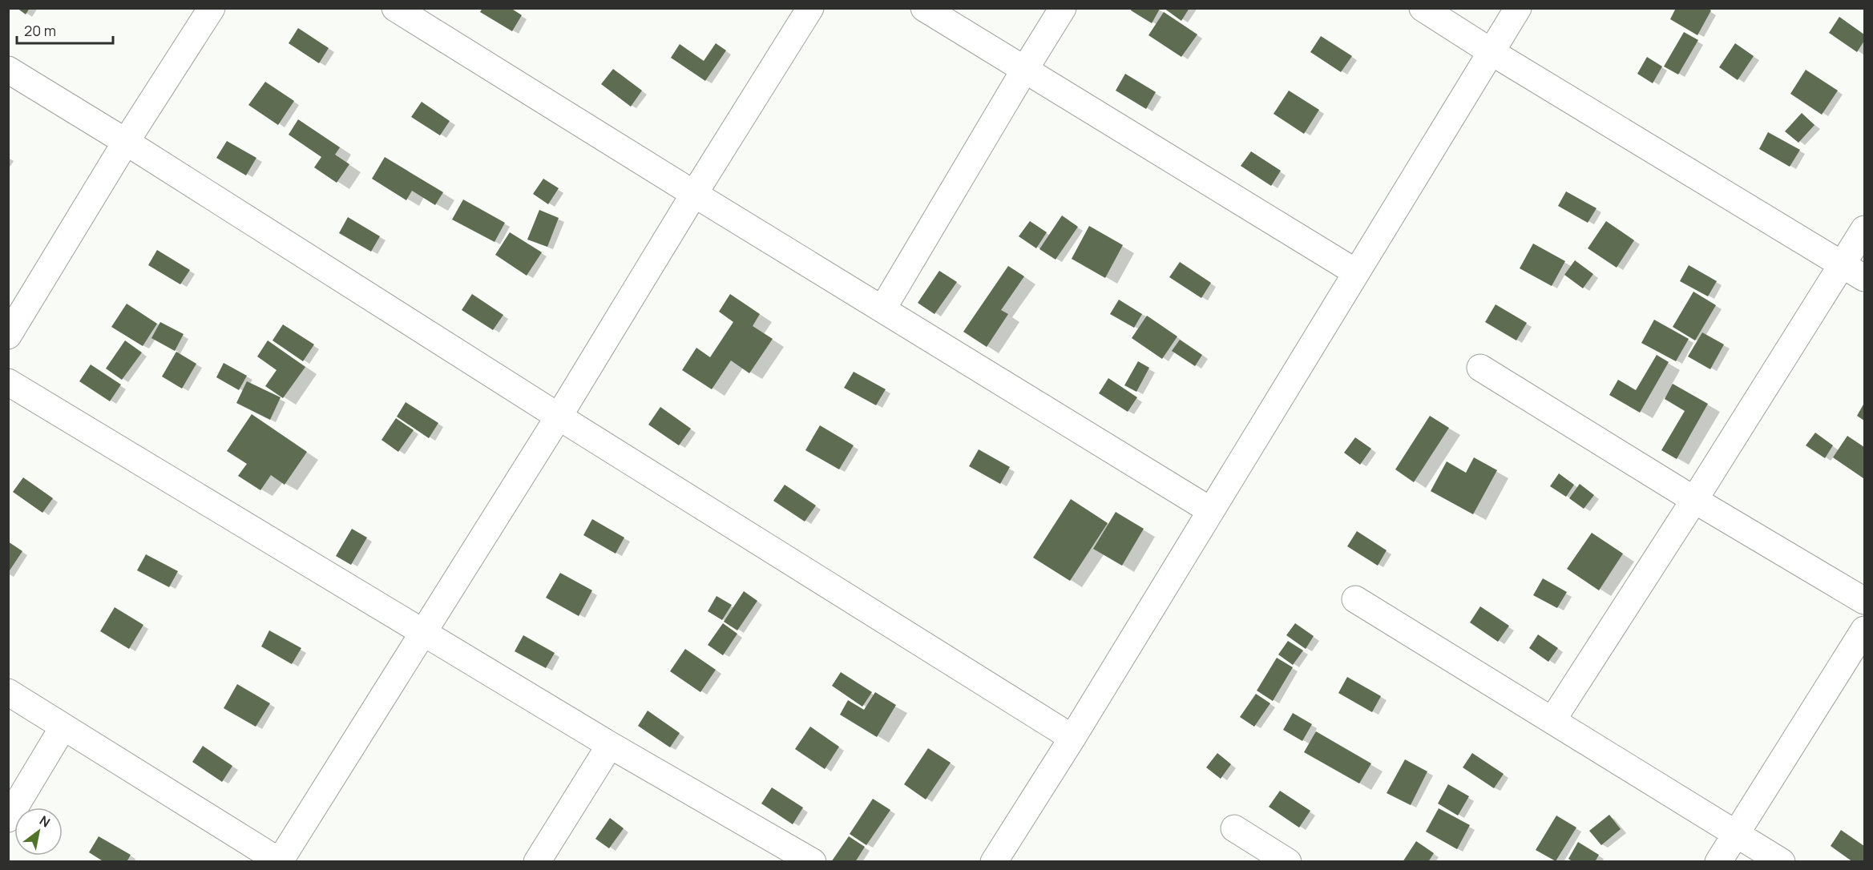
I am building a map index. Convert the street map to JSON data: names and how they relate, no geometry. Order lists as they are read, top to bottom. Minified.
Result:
{"scale_bar":"20 m","north":"top right"}
